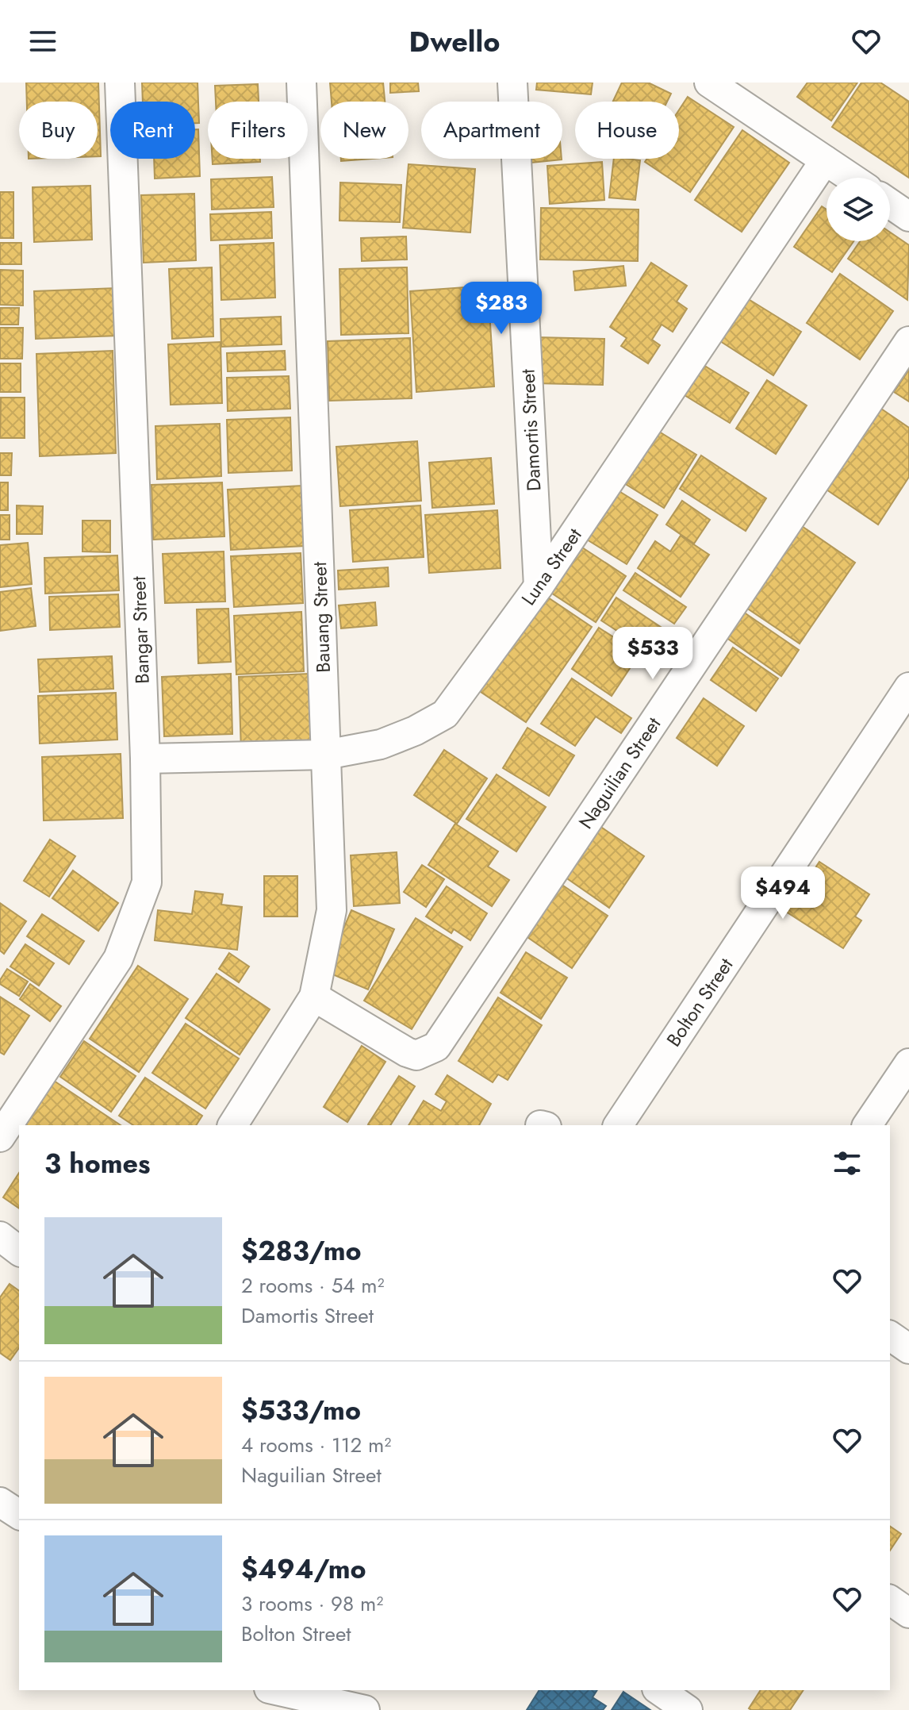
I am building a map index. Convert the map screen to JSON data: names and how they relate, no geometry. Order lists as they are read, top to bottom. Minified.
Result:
{"streets":{"street":["Damortis Street","Luna Street","Bauang Street","Bangar Street","Naguilian Street","Bolton Street"]},"crossings":[["Damortis Street","Luna Street"],["Luna Street","Bauang Street"],["Luna Street","Bangar Street"],["Bauang Street","Naguilian Street"]],"page":{"header":"Dwello","chip":["Buy","Rent","Filters","New","Apartment","House"],"price":["$283","$533","$494"],"heading":"3 homes","list":[{"name":"$283/mo","note":"2 rooms · 54 m² · Damortis Street"},{"name":"$533/mo","note":"4 rooms · 112 m² · Naguilian Street"},{"name":"$494/mo","note":"3 rooms · 98 m² · Bolton Street"}]}}
